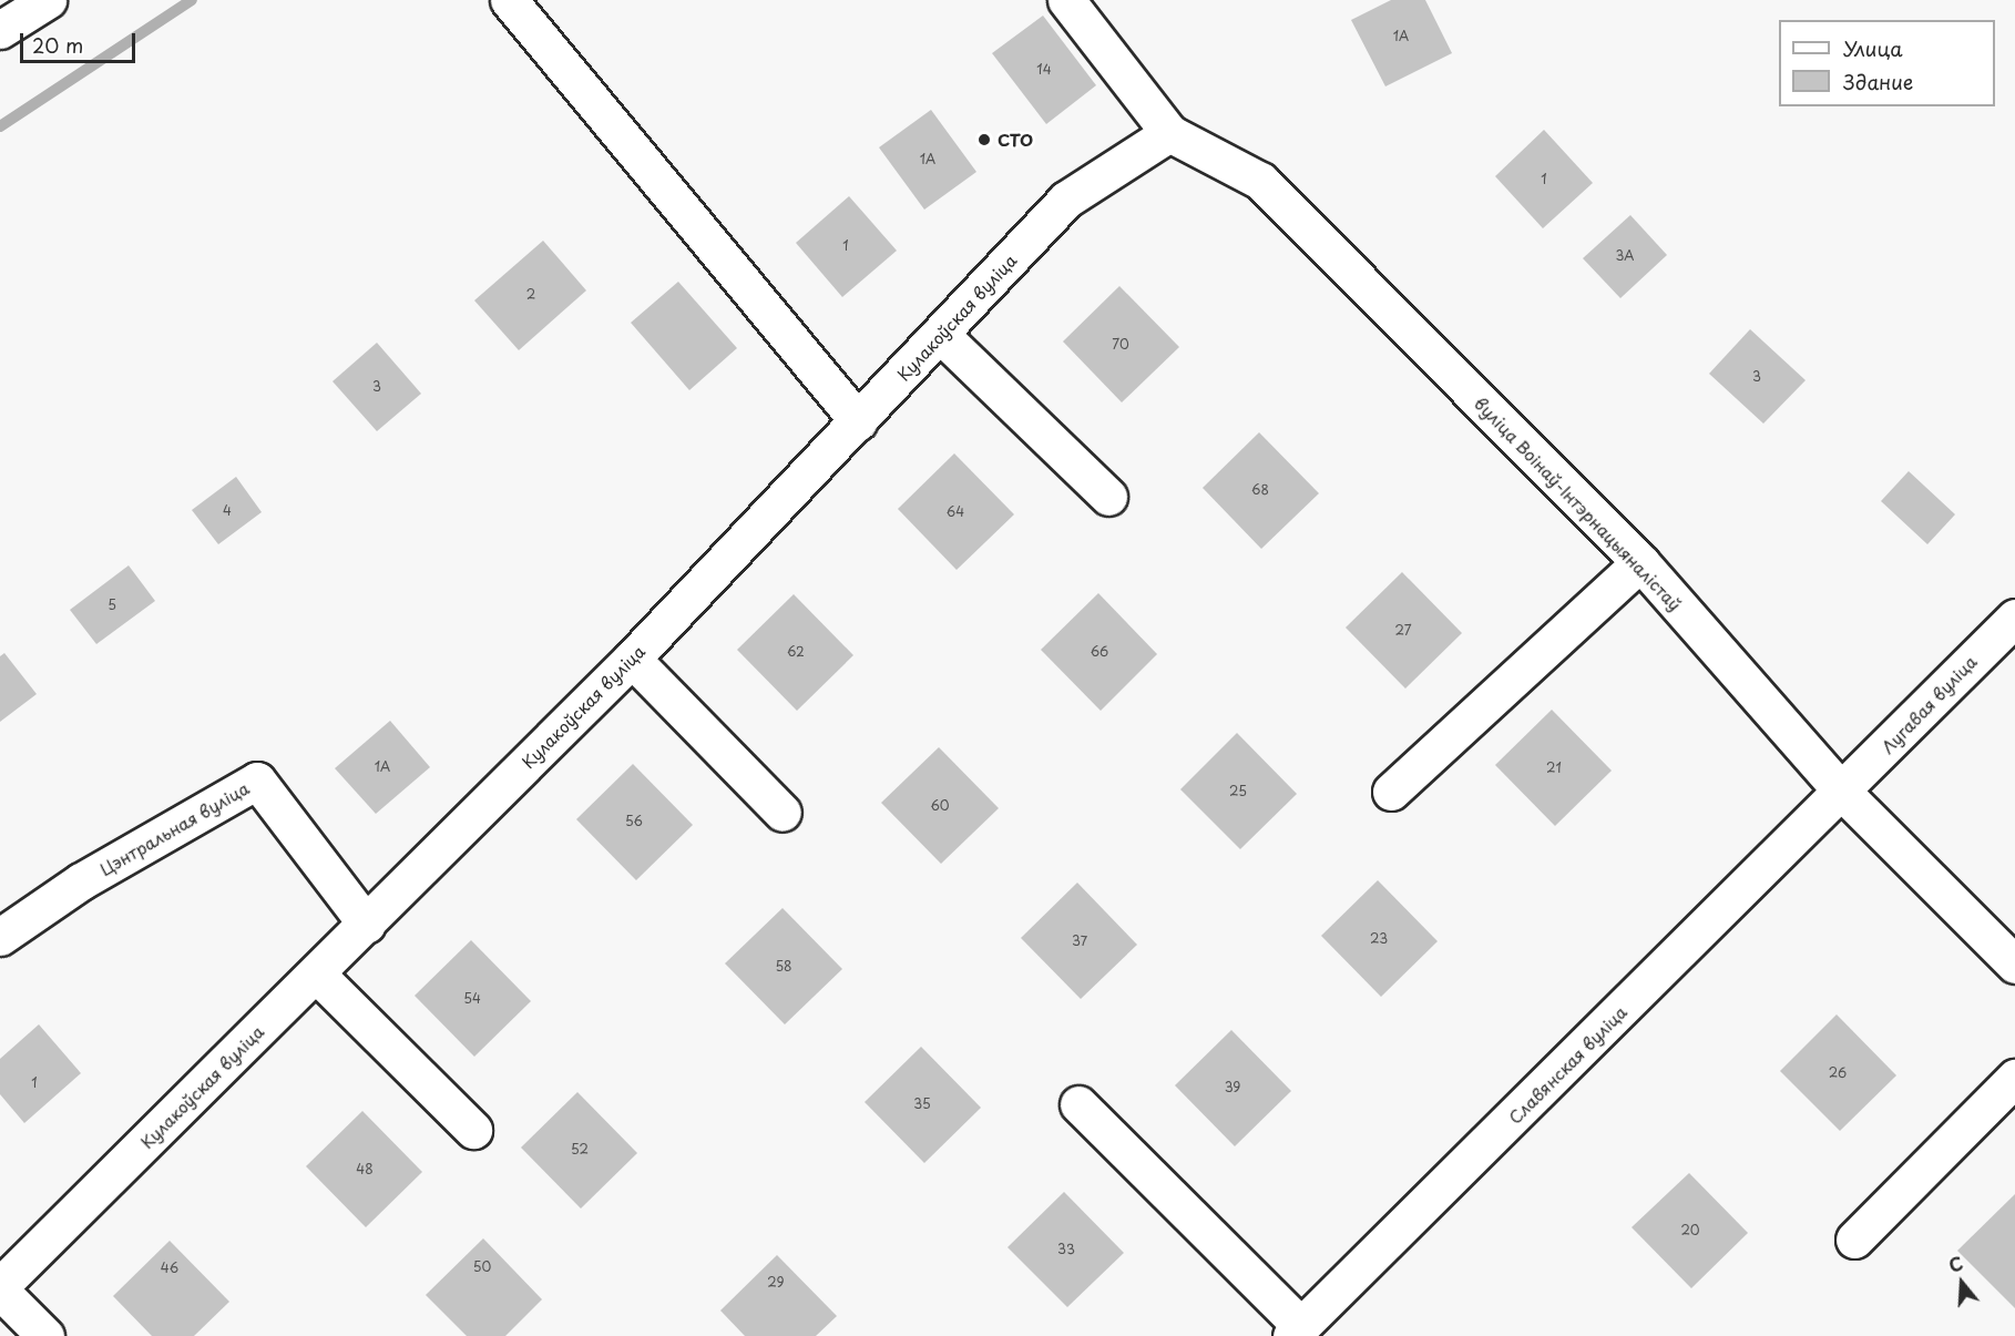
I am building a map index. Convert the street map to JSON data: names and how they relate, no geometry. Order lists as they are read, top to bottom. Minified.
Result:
{"streets":{"street":["Кулакоўская вуліца","вуліца Воінаў-Інтэрнацыяналістаў","Лугавая вуліца","Цэнтральная вуліца","Славянская вуліца"]},"crossings":[["Кулакоўская вуліца","вуліца Воінаў-Інтэрнацыяналістаў"],["Кулакоўская вуліца","Цэнтральная вуліца"],["вуліца Воінаў-Інтэрнацыяналістаў","Лугавая вуліца"],["вуліца Воінаў-Інтэрнацыяналістаў","Славянская вуліца"],["Лугавая вуліца","Славянская вуліца"]],"places":["СТО"],"house_numbers":["1А","14","1А","1","1","3А","2","70","3","3","68","4","64","5","27","62","66","1А","21","25","60","56","23","37","58","54","26","1","39","35","52","48","20","33","50","46","29"],"legend":["Улица","Здание"],"scale_bar":"20 m","north":"top"}
